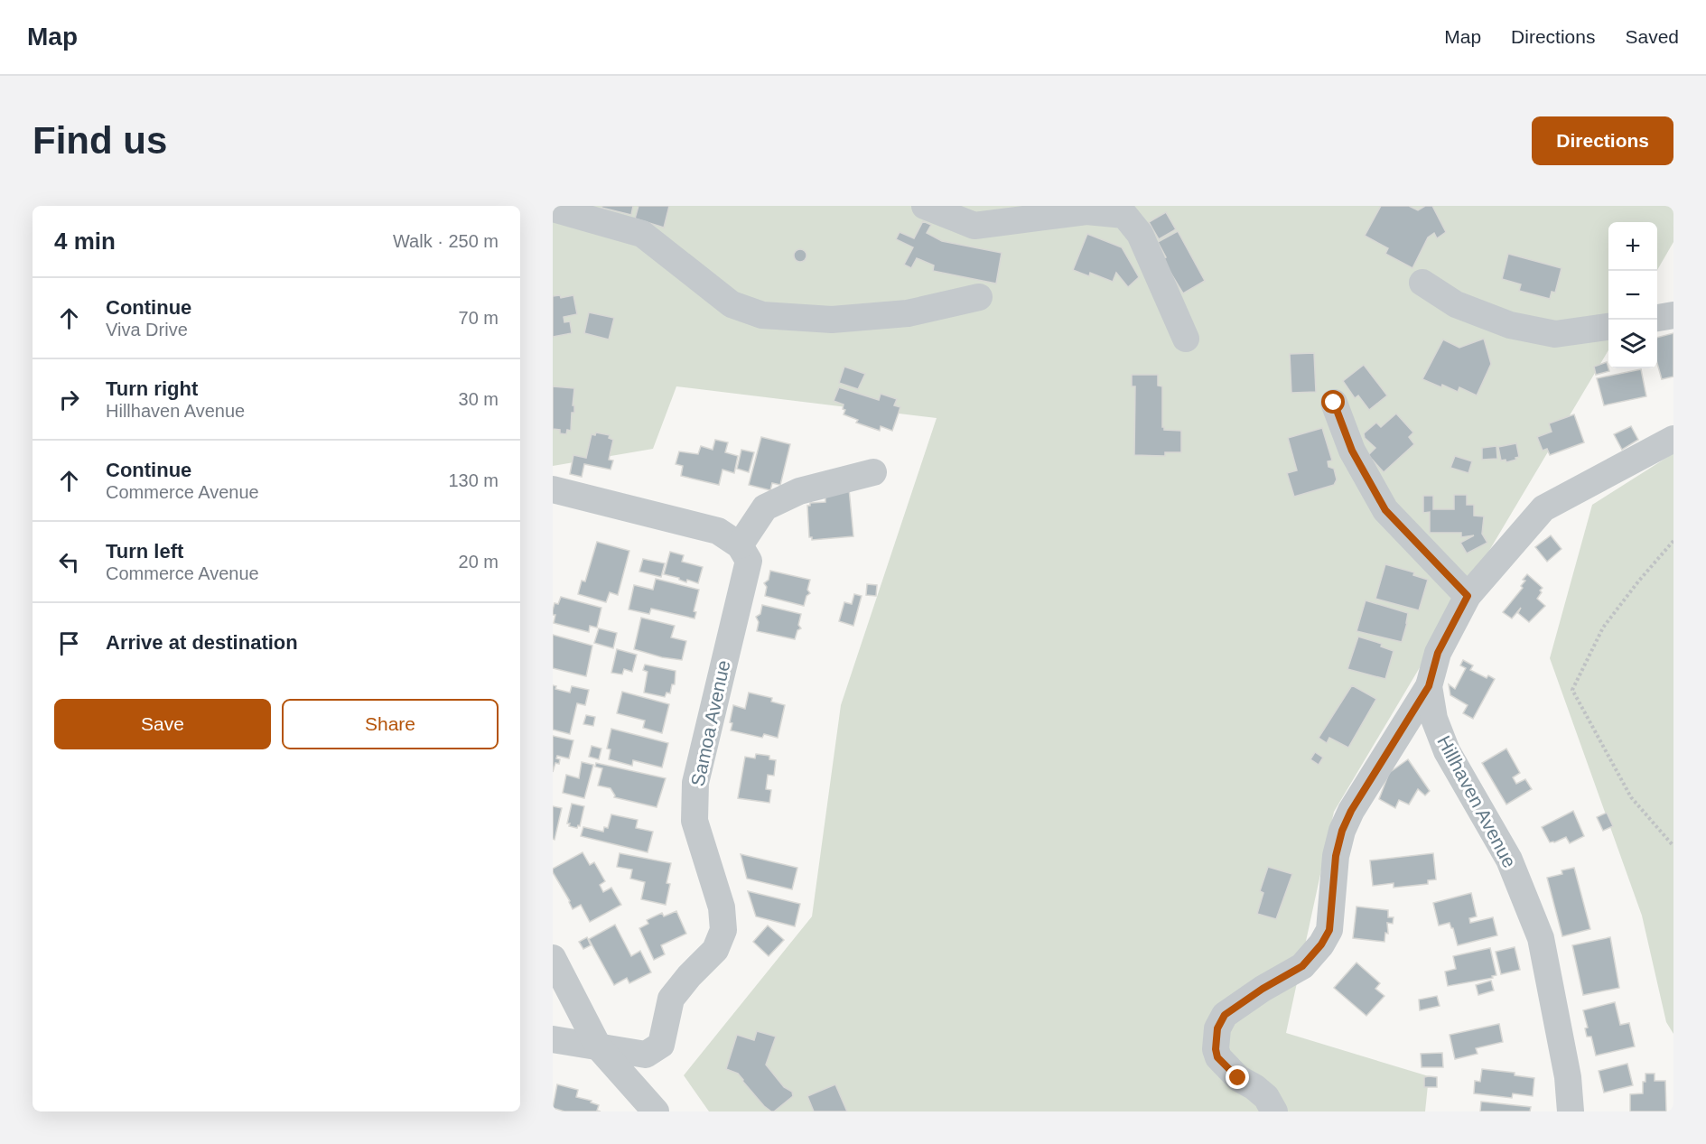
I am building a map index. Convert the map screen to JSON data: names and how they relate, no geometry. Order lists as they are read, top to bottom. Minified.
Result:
{"streets":{"street":["Samoa Avenue","Hillhaven Avenue"]},"page":{"header":"Map","nav":["Map","Directions","Saved"],"buttons":["Directions",["Save","Share"]],"title":"Find us","heading":["4 min","Walk · 250 m"],"map_buttons":["+","−"],"list":[["Continue","Viva Drive","70 m"],["Turn right","Hillhaven Avenue","30 m"],["Continue","Commerce Avenue","130 m"],["Turn left","Commerce Avenue","20 m"],"Arrive at destination"]}}
